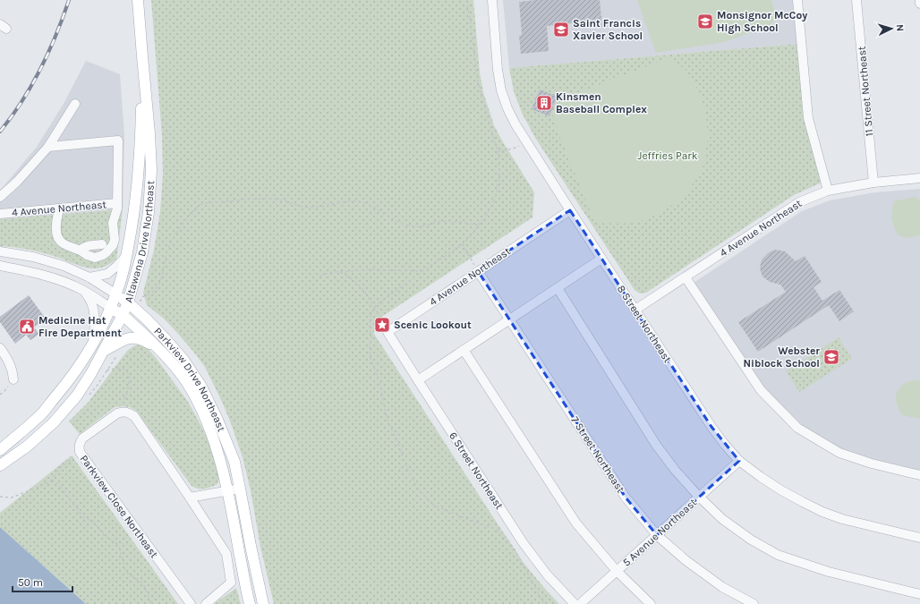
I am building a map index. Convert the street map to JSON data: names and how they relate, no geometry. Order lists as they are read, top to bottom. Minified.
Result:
{"streets":{"main road":["Altawana Drive Northeast","Parkview Drive Northeast"],"street":["11 Street Northeast","4 Avenue Northeast","8 Street Northeast","7 Street Northeast","6 Street Northeast","Parkview Close Northeast","5 Avenue Northeast"]},"crossings":[["11 Street Northeast","4 Avenue Northeast"],["4 Avenue Northeast","8 Street Northeast"],["4 Avenue Northeast","7 Street Northeast"],["4 Avenue Northeast","6 Street Northeast"],["Altawana Drive Northeast","Parkview Drive Northeast"],["8 Street Northeast","5 Avenue Northeast"],["7 Street Northeast","5 Avenue Northeast"]],"parks":["Jeffries Park"],"places":{"school or university":["Monsignor McCoy High School","Saint Francis Xavier School","Webster Niblock School"],"building":["Kinsmen Baseball Complex"],"place":["Scenic Lookout"],"public building":["Medicine Hat Fire Department"]},"scale_bar":"50 m","north":"right"}
